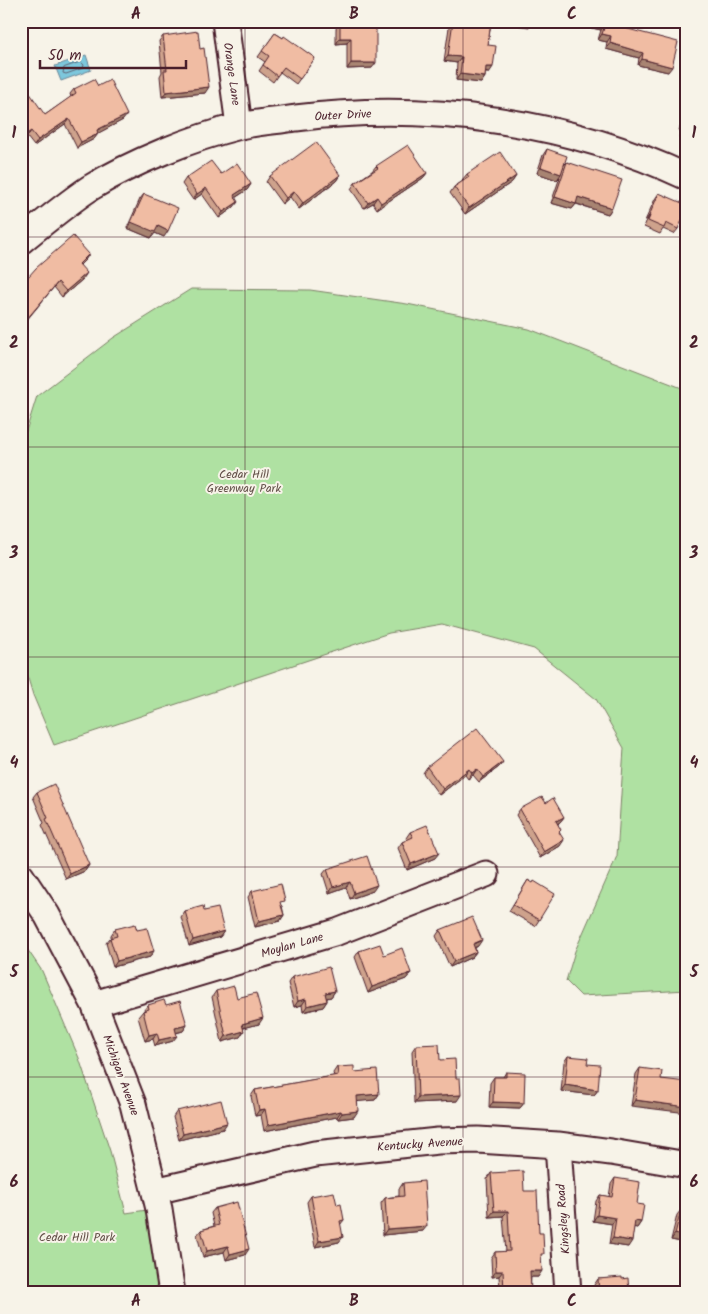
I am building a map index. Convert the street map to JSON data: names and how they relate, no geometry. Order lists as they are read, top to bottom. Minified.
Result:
{"streets":{"street":["Orange Lane","Outer Drive","Moylan Lane","Michigan Avenue","Kentucky Avenue","Kingsley Road"]},"crossings":[["Orange Lane","Outer Drive"],["Moylan Lane","Michigan Avenue"],["Michigan Avenue","Kentucky Avenue"],["Kentucky Avenue","Kingsley Road"]],"parks":["Cedar Hill Greenway Park","Cedar Hill Park"],"scale_bar":"50 m","grid":{"columns":["A","B","C"],"rows":["1","2","3","4","5","6"]}}
